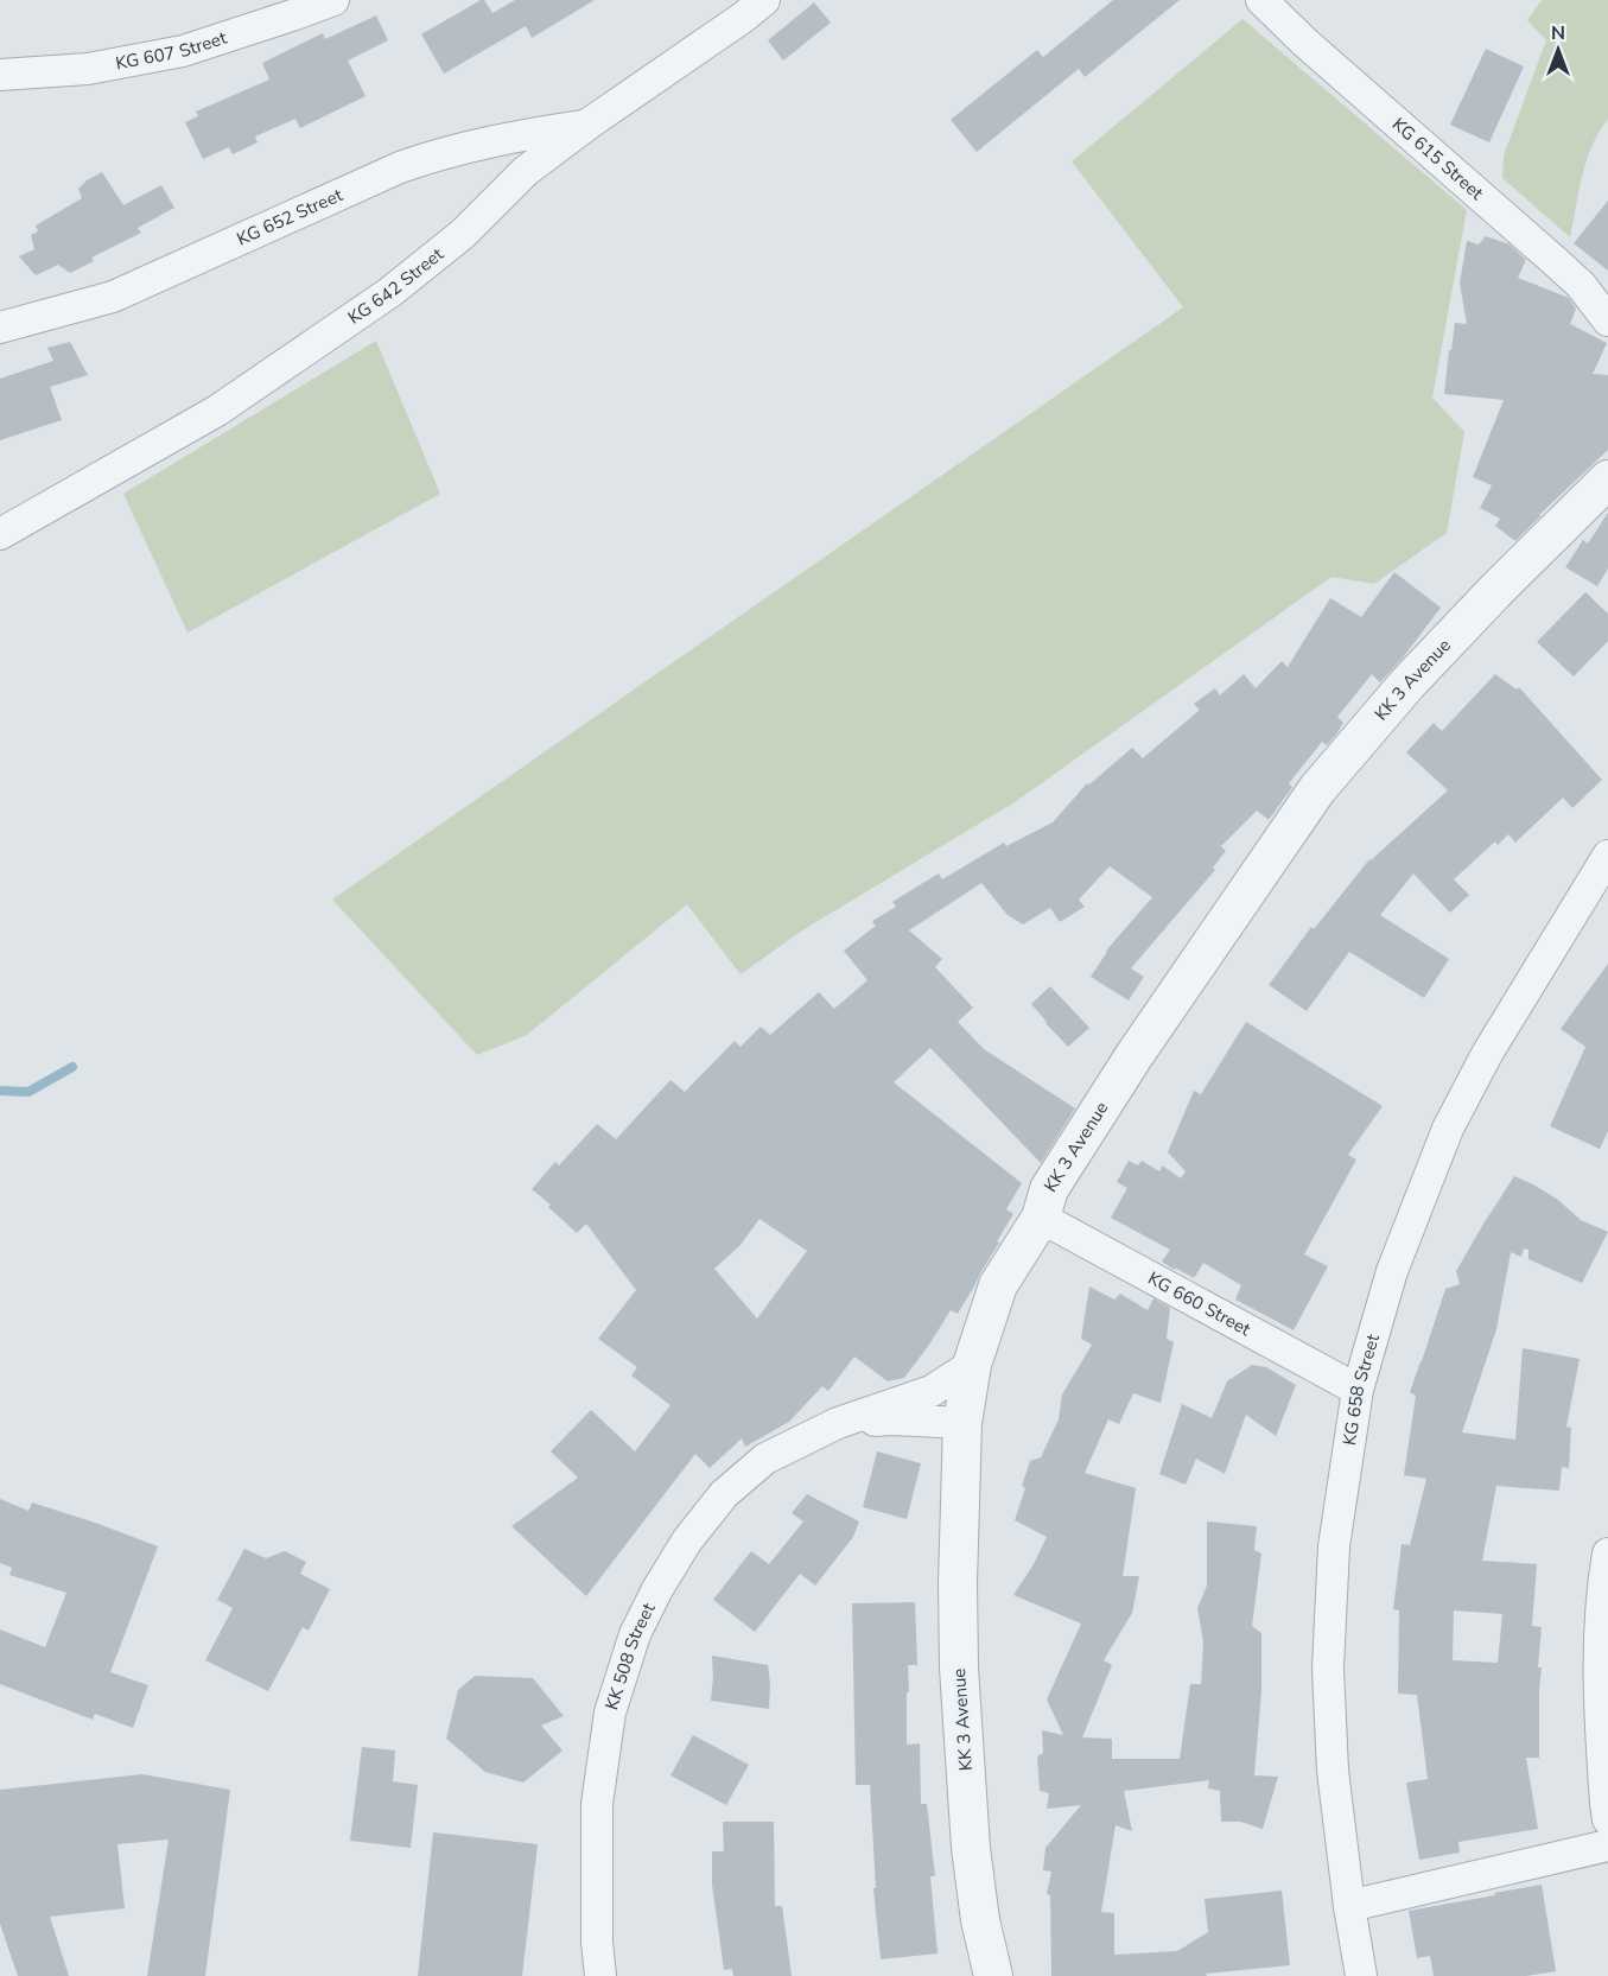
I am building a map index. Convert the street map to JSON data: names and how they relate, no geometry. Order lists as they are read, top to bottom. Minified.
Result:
{"streets":{"street":["KG 607 Street","KG 615 Street","KG 652 Street","KG 642 Street","KK 3 Avenue","KG 660 Street","KG 658 Street","KK 508 Street"]},"crossings":[["KG 652 Street","KG 642 Street"],["KK 3 Avenue","KG 660 Street"],["KK 3 Avenue","KK 508 Street"],["KG 660 Street","KG 658 Street"]],"north":"top"}
